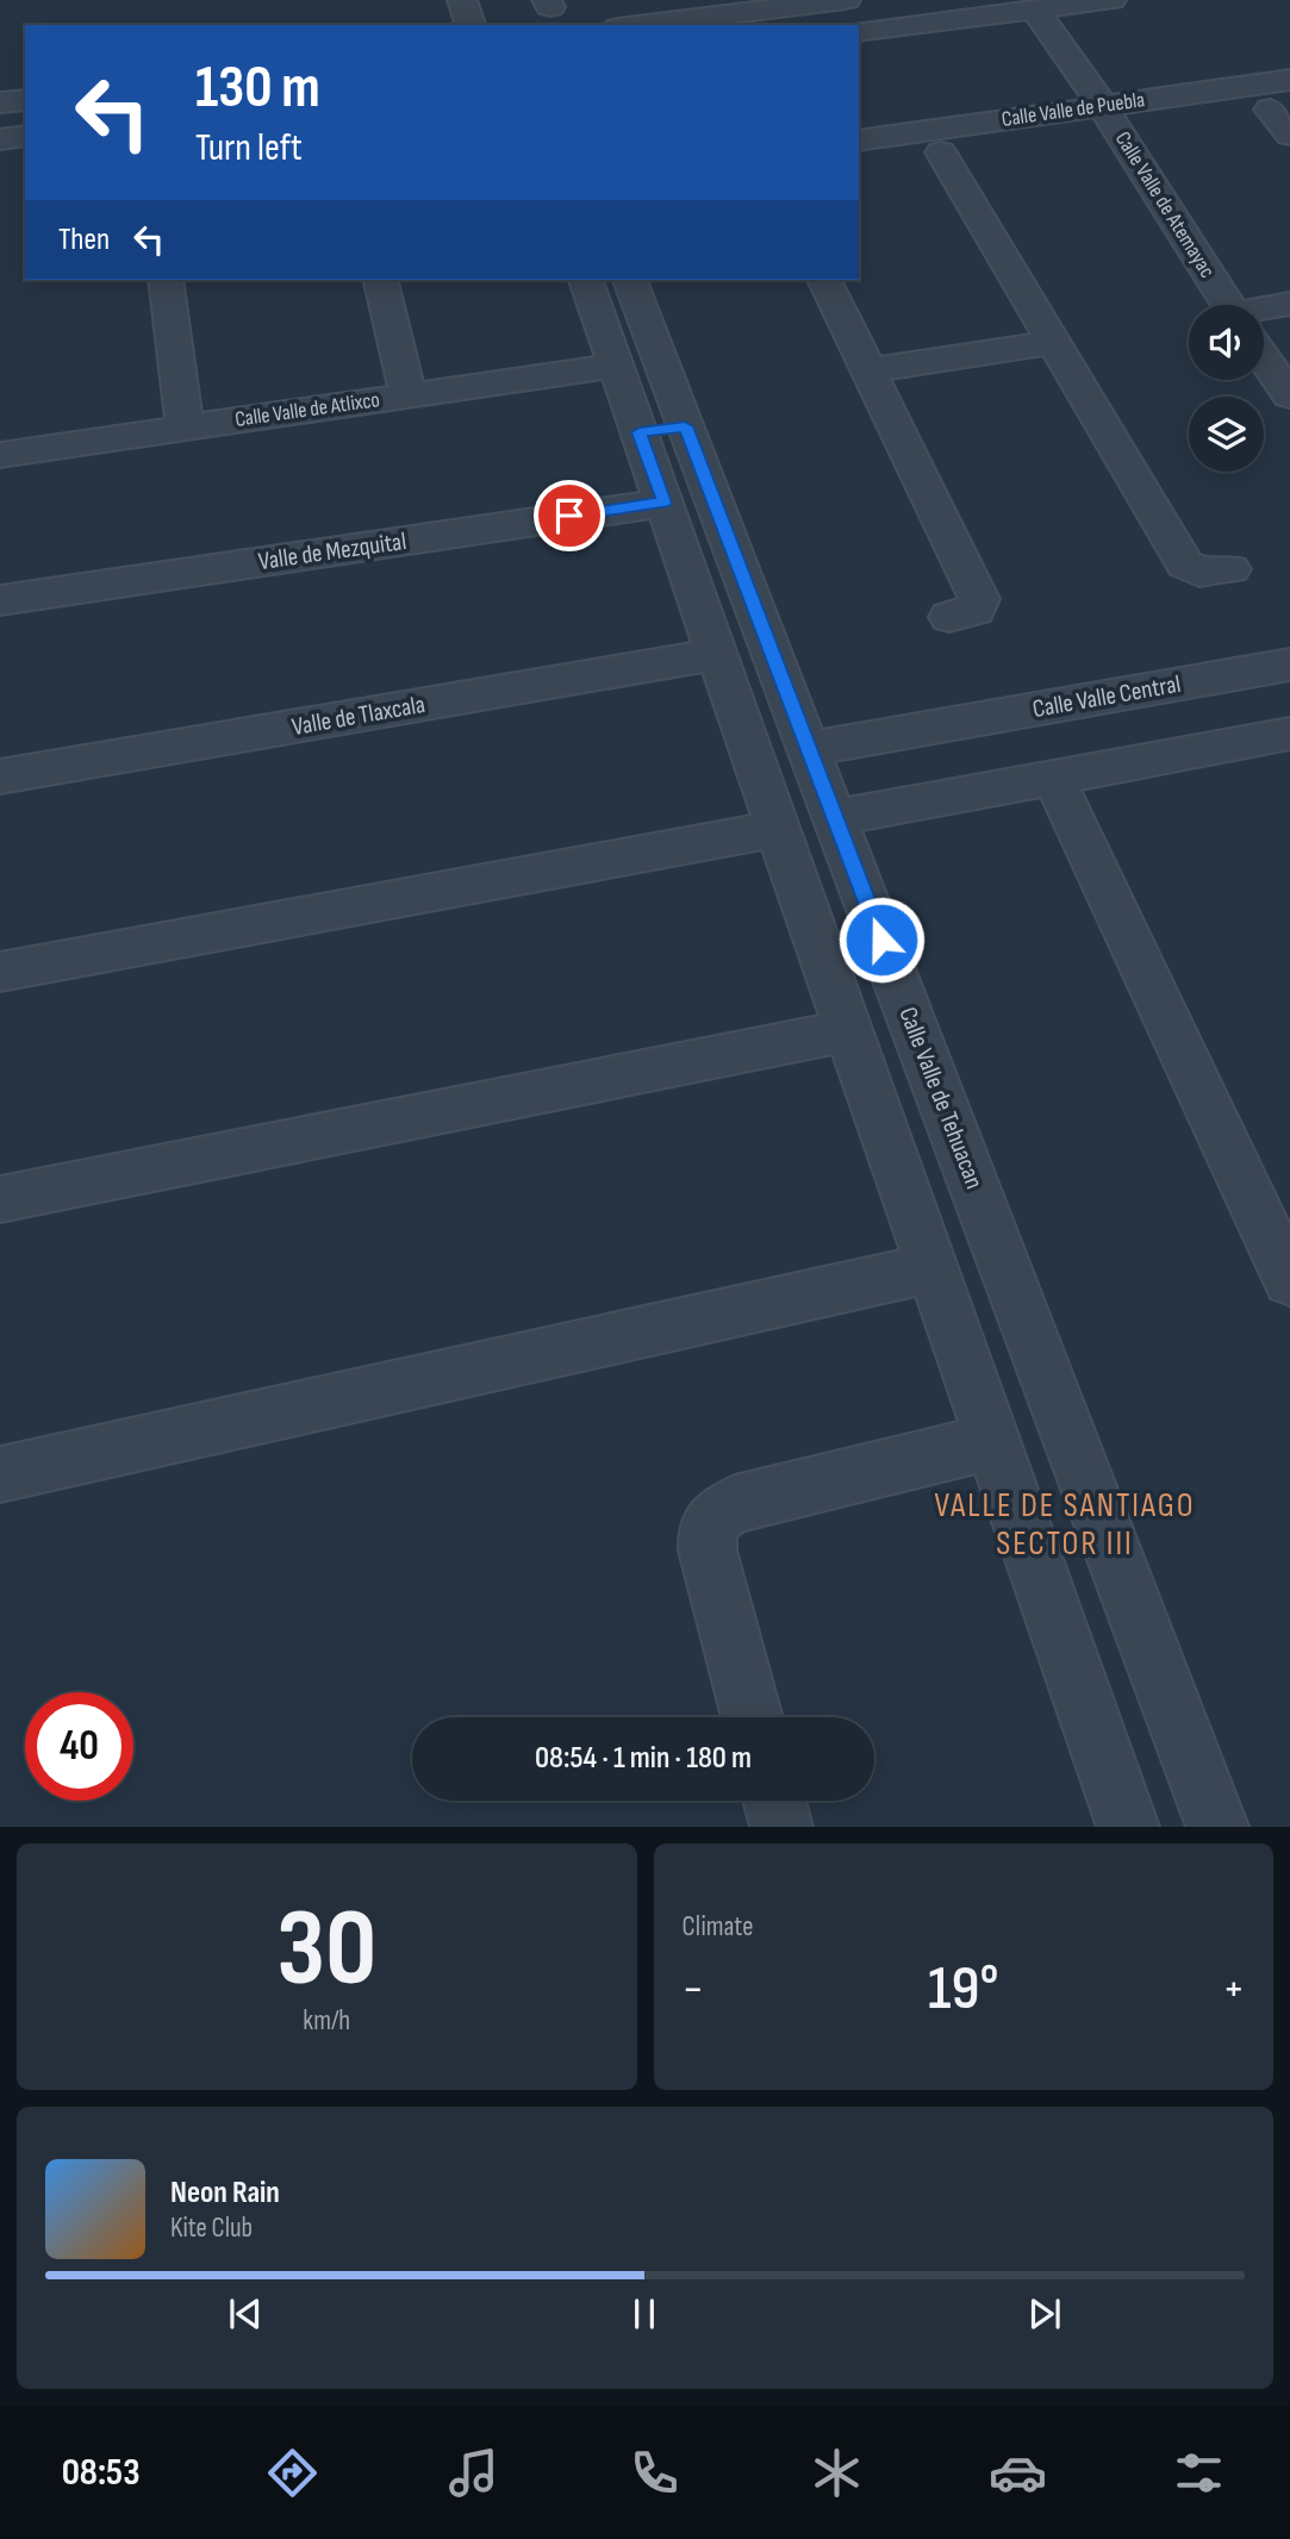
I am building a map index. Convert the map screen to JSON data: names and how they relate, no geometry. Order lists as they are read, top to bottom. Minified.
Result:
{"streets":{"street":["Calle Valle de Puebla","Calle Valle de Atemayac","Calle Valle de Atlixco","Valle de Mezquital","Calle Valle Central","Valle de Tlaxcala","Calle Valle de Tehuacan"]},"crossings":[["Calle Valle de Puebla","Calle Valle de Atemayac"],["Calle Valle de Atlixco","Calle Valle de Tehuacan"],["Valle de Mezquital","Calle Valle de Tehuacan"],["Calle Valle Central","Calle Valle de Tehuacan"],["Valle de Tlaxcala","Calle Valle de Tehuacan"]],"districts":["VALLE DE SANTIAGO SECTOR III"],"page":{"turn":["130 m","Turn left"],"then":"Then","limit":"40","trip":"08:54 · 1 min · 180 m","tile":[["30","km/h"],"Climate"],"heat":["−","19°","+"],"song":["Neon Rain","Kite Club"],"tabs":"08:53"}}
